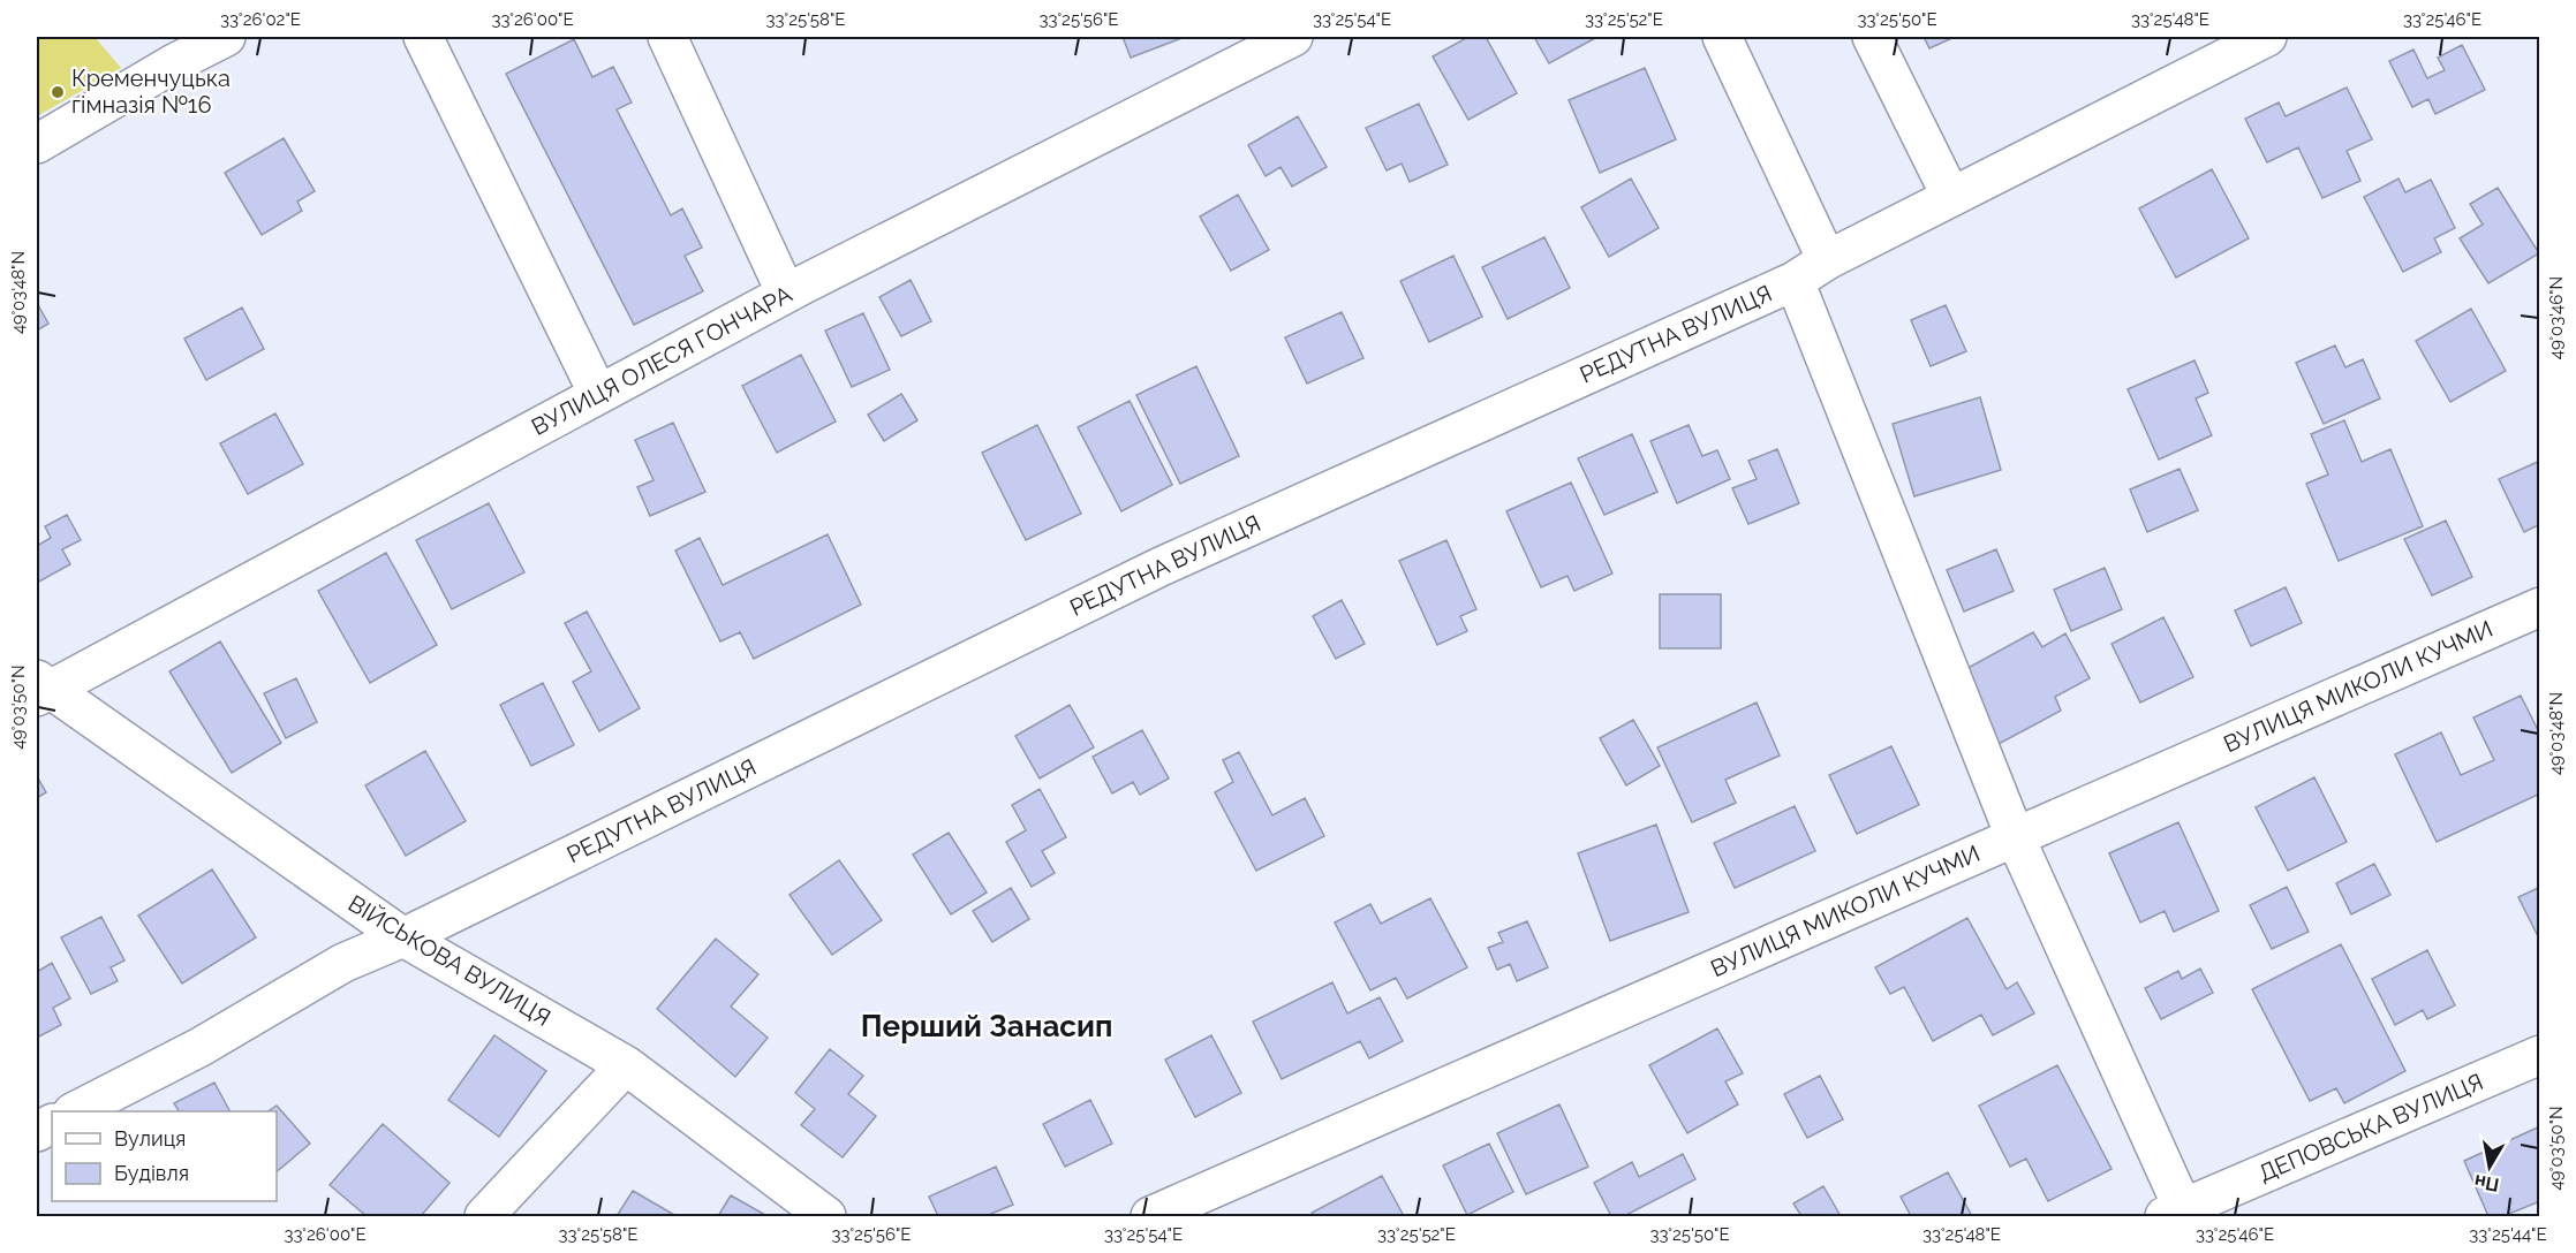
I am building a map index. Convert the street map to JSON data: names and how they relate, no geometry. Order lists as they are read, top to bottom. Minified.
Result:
{"streets":{"street":["РЕДУТНА ВУЛИЦЯ","ВУЛИЦЯ ОЛЕСЯ ГОНЧАРА","ВУЛИЦЯ МИКОЛИ КУЧМИ","ВІЙСЬКОВА ВУЛИЦЯ","ДЕПОВСЬКА ВУЛИЦЯ"]},"crossings":[["РЕДУТНА ВУЛИЦЯ","ВІЙСЬКОВА ВУЛИЦЯ"],["ВУЛИЦЯ ОЛЕСЯ ГОНЧАРА","ВІЙСЬКОВА ВУЛИЦЯ"]],"districts":["Перший Занасип"],"places":["Кременчуцька гімназія №16"],"legend":["Вулиця","Будівля"],"north":"bottom","coordinates":["33°26'02\"E","33°26'00\"E","33°25'58\"E","33°25'56\"E","33°25'54\"E","33°25'52\"E","33°25'50\"E","33°25'48\"E","33°25'46\"E","49°03'48\"N","49°03'46\"N","49°03'50\"N","33°25'44\"E"]}
